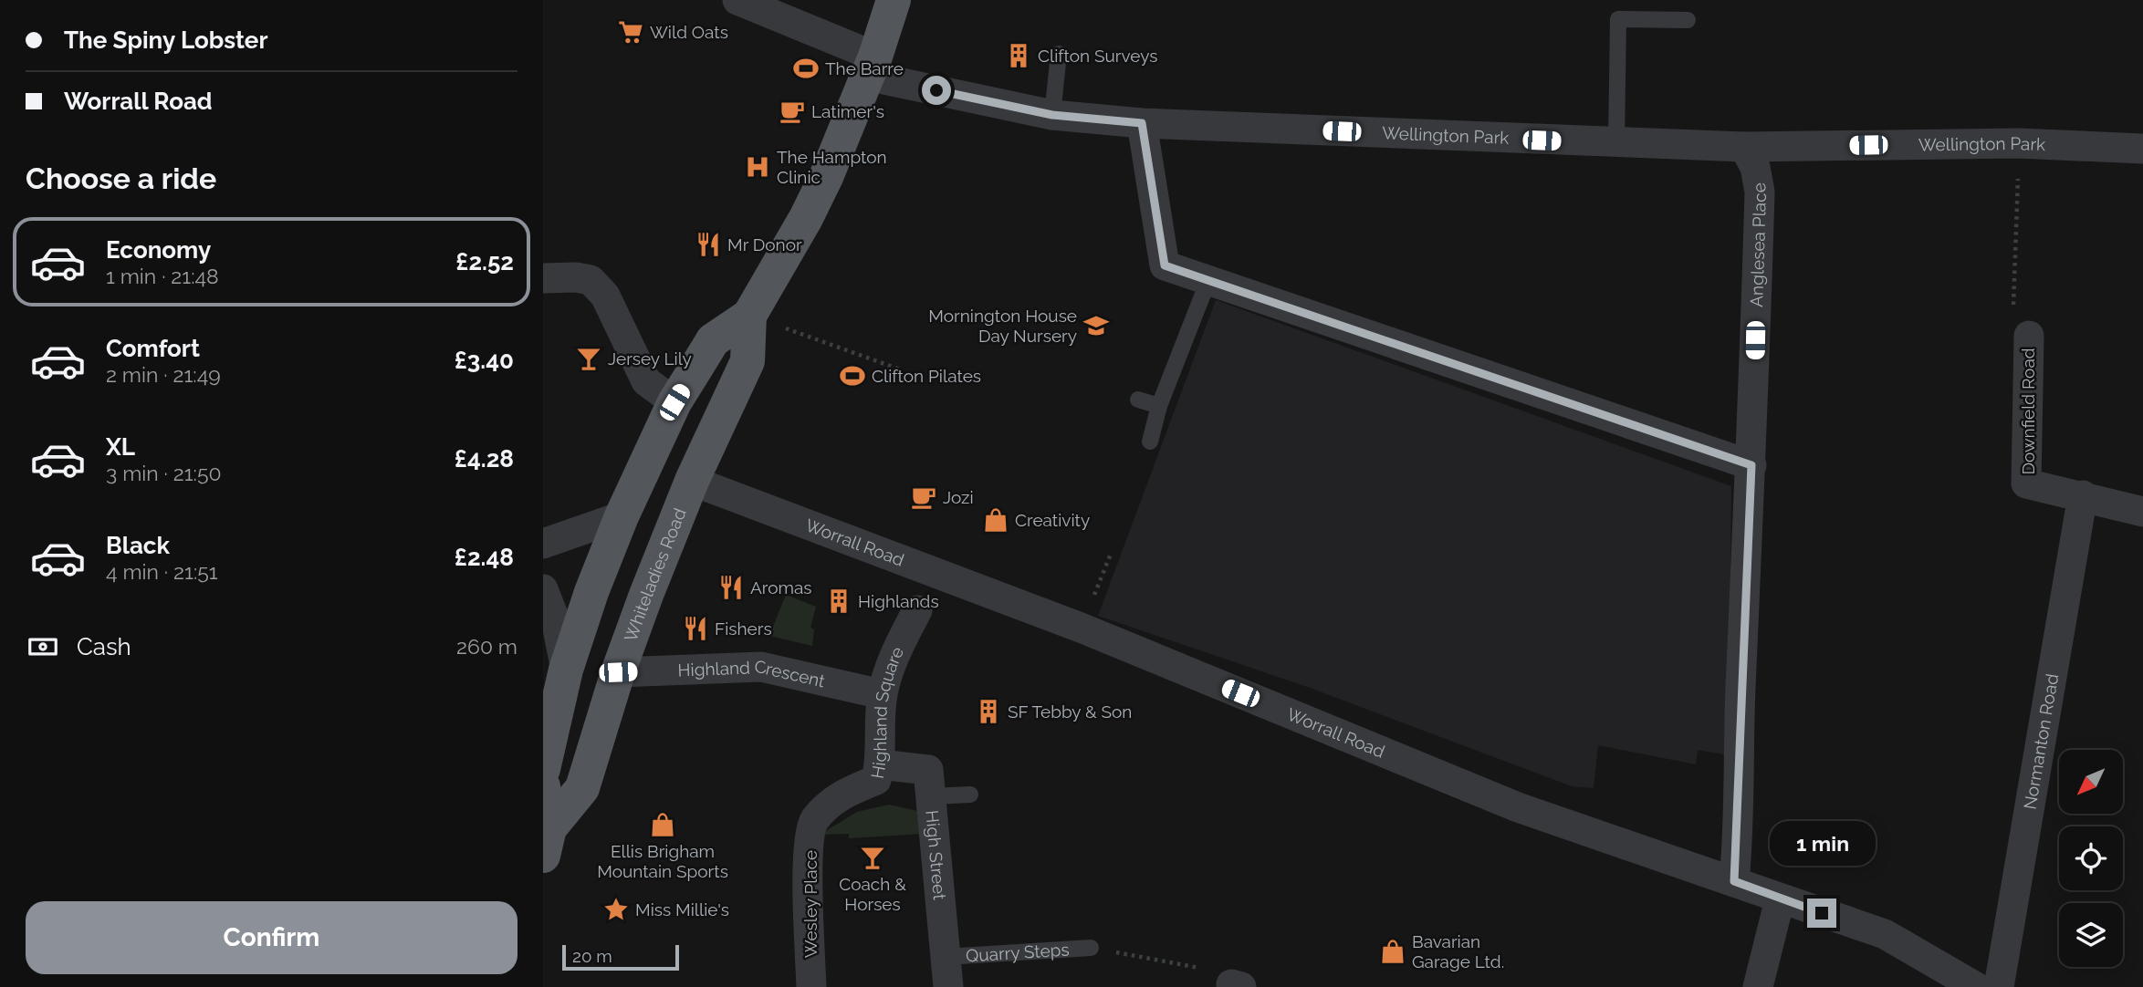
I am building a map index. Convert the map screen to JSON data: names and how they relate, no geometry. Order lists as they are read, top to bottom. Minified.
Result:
{"streets":{"main road":["Whiteladies Road"],"street":["Wellington Park","Anglesea Place","Downfield Road","Worrall Road","Highland Crescent","Highland Square","Normanton Road","High Street","Wesley Place"],"lane":["Quarry Steps"]},"crossings":[["Wellington Park","Anglesea Place"],["Wellington Park","Whiteladies Road"],["Anglesea Place","Worrall Road"],["Downfield Road","Normanton Road"],["Worrall Road","Whiteladies Road"],["Whiteladies Road","Highland Crescent"],["Highland Crescent","Highland Square"],["Highland Square","High Street"],["Highland Square","Wesley Place"],["High Street","Quarry Steps"]],"places":{"supermarket":["Wild Oats"],"building":["Clifton Surveys","Highlands","SF Tebby & Son"],"sports":["The Barre","Clifton Pilates"],"cafe":["Latimer's","Jozi"],"hospital":["The Hampton Clinic"],"restaurant":["Mr Donor","Aromas","Fishers"],"school or university":["Mornington House Day Nursery"],"bar":["Jersey Lily","Coach & Horses"],"shop":["Creativity","Ellis Brigham Mountain Sports","Bavarian Garage Ltd."],"place":["Miss Millie's"]},"scale_bar":"20 m","north":"bottom left","page":{"banner":["The Spiny Lobster","Worrall Road"],"heading":"Choose a ride","list":[{"name":"Economy","note":"1 min · 21:48","value":"£2.52"},{"name":"Comfort","note":"2 min · 21:49","value":"£3.40"},{"name":"XL","note":"3 min · 21:50","value":"£4.28"},{"name":"Black","note":"4 min · 21:51","value":"£2.48"}],"pay":["Cash","260 m"],"bubble":"1 min","buttons":"Confirm","scale":"20 m"}}
